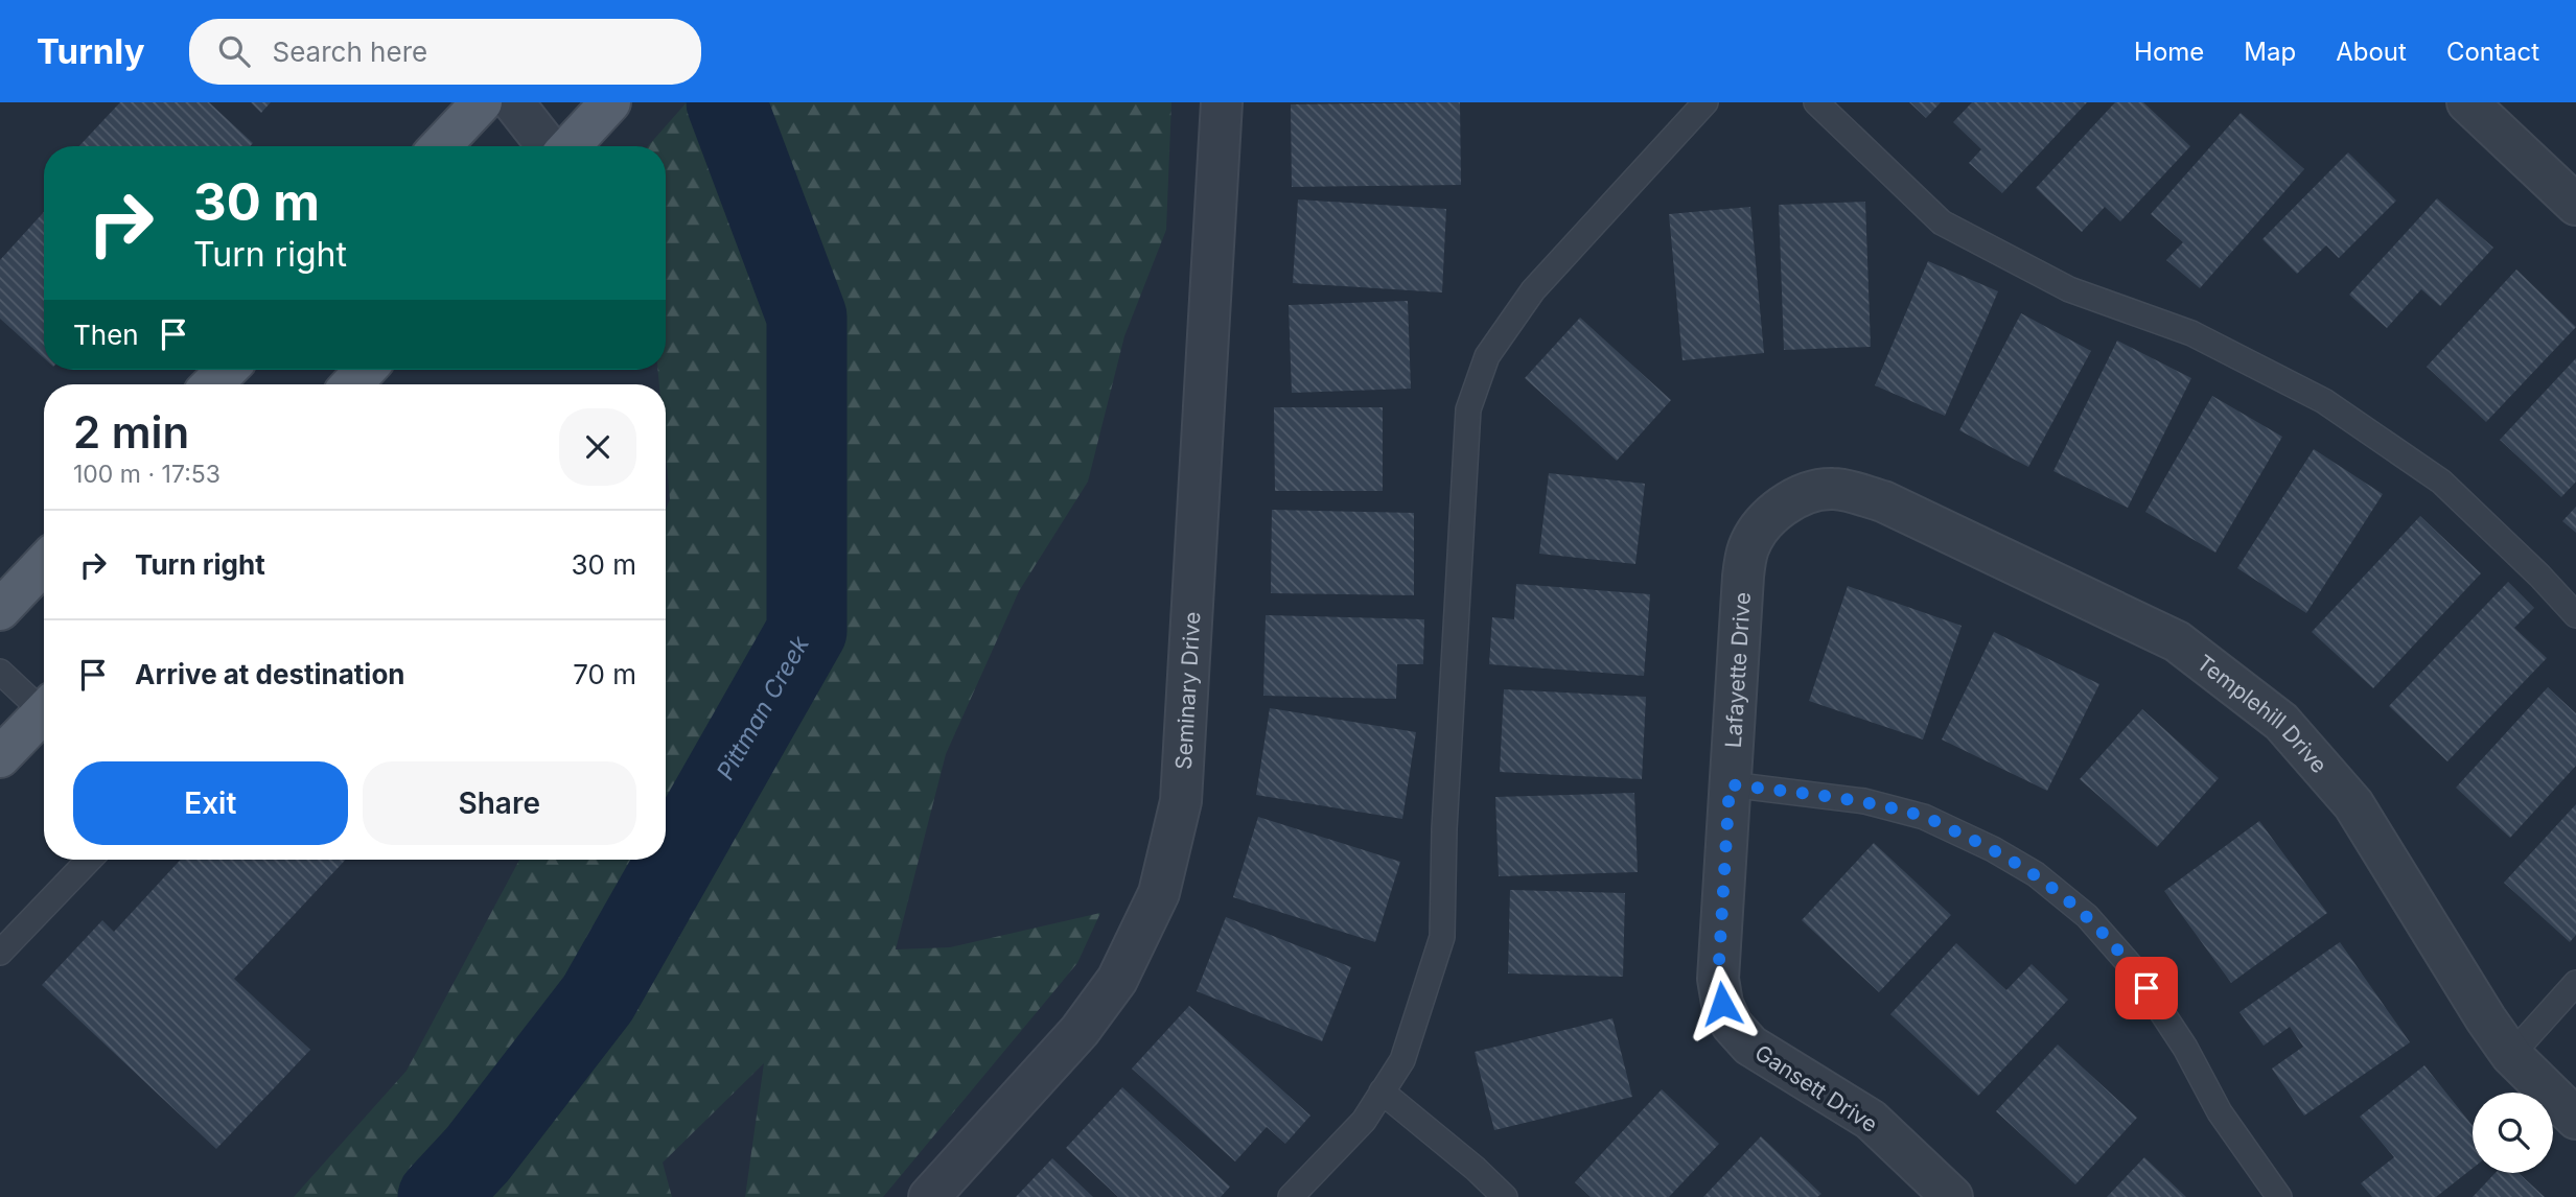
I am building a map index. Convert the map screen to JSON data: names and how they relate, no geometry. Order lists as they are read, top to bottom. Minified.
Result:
{"streets":{"street":["Lafayette Drive","Seminary Drive","Templehill Drive","Gansett Drive"]},"crossings":[["Lafayette Drive","Templehill Drive"],["Lafayette Drive","Gansett Drive"]],"water":["Pittman Creek"],"page":{"header":"Turnly","search":"Search here","nav":["Home","Map","About","Contact"],"turn":["30 m","Turn right"],"then":"Then","heading":["2 min","100 m · 17:53"],"list":[{"name":"Turn right","value":"30 m"},{"name":"Arrive at destination","value":"70 m"}],"buttons":["Exit","Share"]}}
